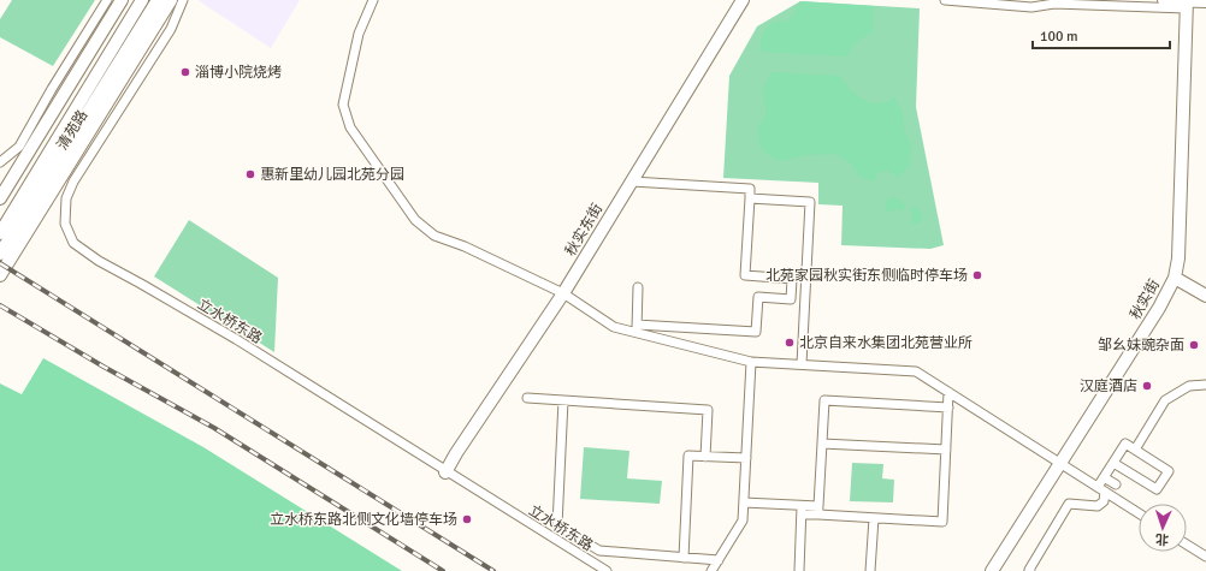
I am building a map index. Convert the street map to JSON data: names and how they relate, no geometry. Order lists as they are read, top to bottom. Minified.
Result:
{"streets":{"street":["清苑路","秋实东街","秋实街","立水桥东路"]},"crossings":[["秋实东街","立水桥东路"]],"places":["淄博小院烧烤","惠新里幼儿园北苑分园","北苑家园秋实街东侧临时停车场","北京自来水集团北苑营业所","邹幺妹豌杂面","汉庭酒店","立水桥东路北侧文化墙停车场"],"scale_bar":"100 m","north":"bottom"}
